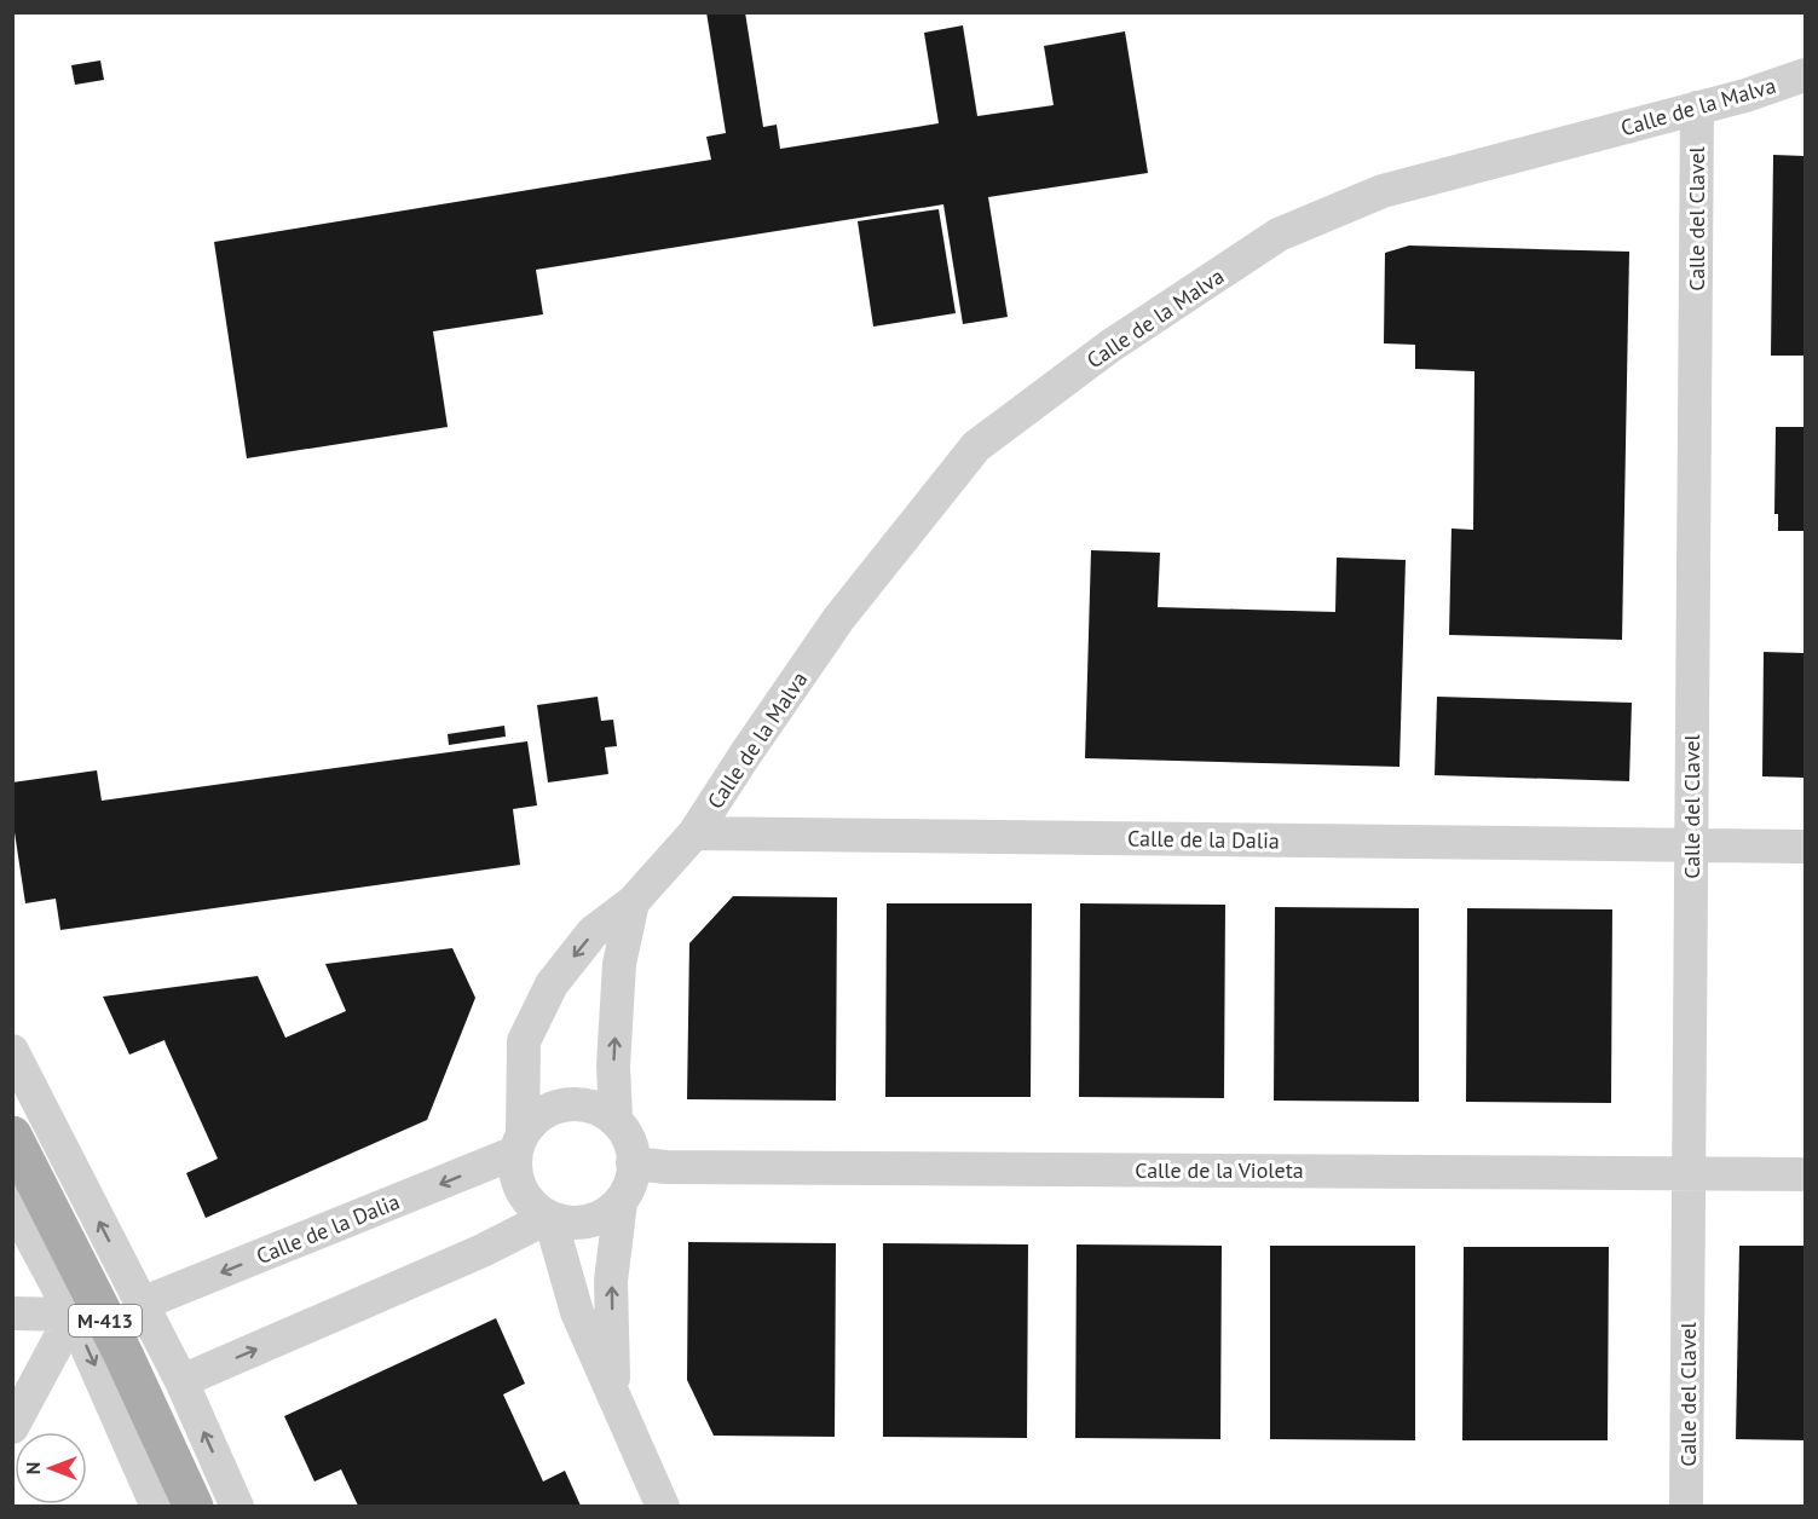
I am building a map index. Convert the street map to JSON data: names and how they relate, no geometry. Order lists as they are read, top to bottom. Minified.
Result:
{"streets":{"main road":["M-413"],"street":["Calle de la Malva","Calle del Clavel","Calle de la Dalia","Calle de la Violeta"]},"crossings":[["Calle de la Malva","Calle del Clavel"],["Calle de la Malva","Calle de la Dalia"],["Calle del Clavel","Calle de la Dalia"],["Calle del Clavel","Calle de la Violeta"],["Calle de la Dalia","Calle de la Violeta"]],"north":"left"}
